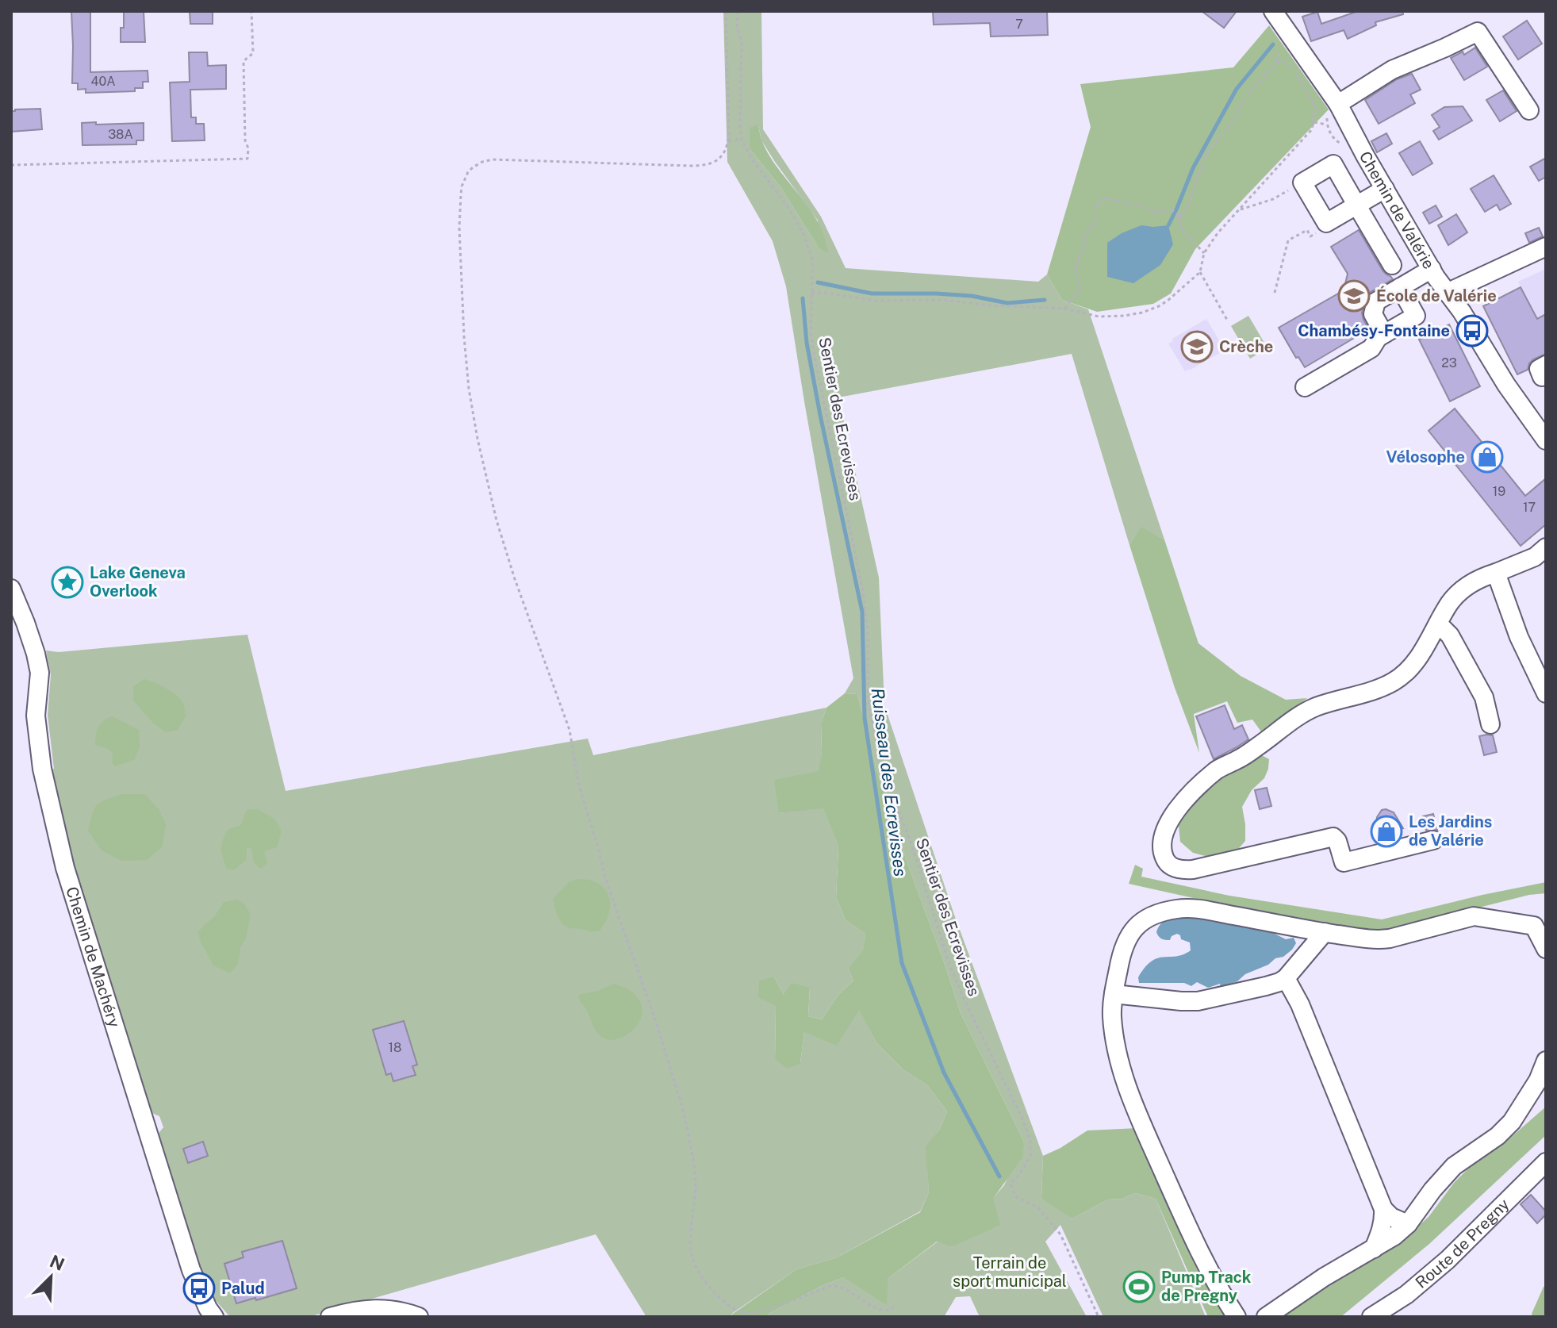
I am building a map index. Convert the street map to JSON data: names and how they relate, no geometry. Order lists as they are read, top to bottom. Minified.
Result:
{"streets":{"street":["Chemin de Valérie","Chemin de Machéry","Route de Pregny"],"path":["Sentier des Ecrevisses"]},"water":["Ruisseau des Ecrevisses"],"parks":["Terrain de sport municipal"],"places":{"school or university":["École de Valérie","Crèche"],"bus stop":["Chambésy-Fontaine","Palud"],"shop":["Vélosophe","Les Jardins de Valérie"],"place":["Lake Geneva Overlook"],"sports":["Pump Track de Pregny"]},"house_numbers":["7","40A","38A","23","19","17","18"],"north":"top right"}
